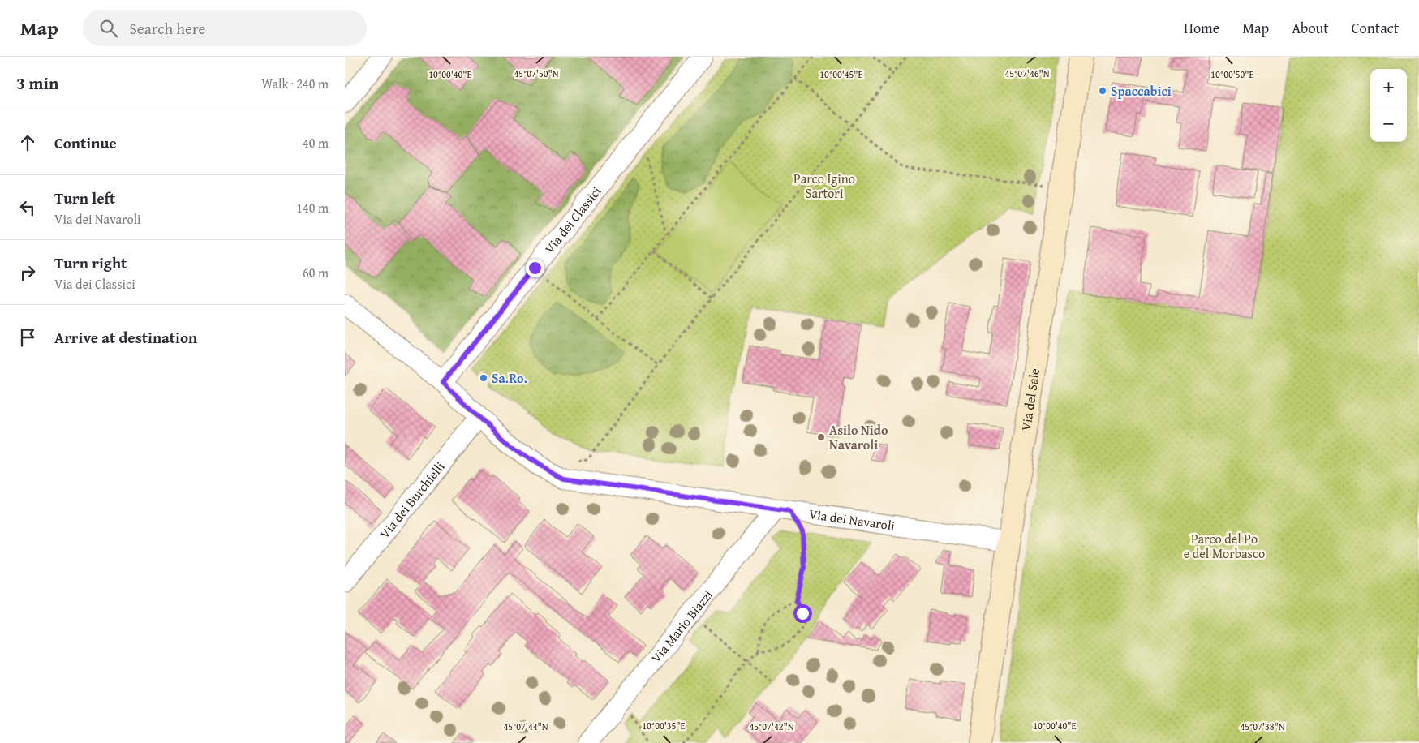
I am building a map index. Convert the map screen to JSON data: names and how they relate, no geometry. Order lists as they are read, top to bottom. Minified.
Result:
{"streets":{"street":["Via dei Classici","Via del Sale","Via dei Burchielli","Via dei Navaroli","Via Mario Biazzi"]},"crossings":[["Via dei Classici","Via dei Navaroli"],["Via del Sale","Via dei Navaroli"],["Via dei Burchielli","Via dei Navaroli"],["Via dei Navaroli","Via Mario Biazzi"]],"parks":["Parco Igino Sartori","Parco del Po e del Morbasco"],"places":["Spaccabici","Sa.Ro.","Asilo Nido Navaroli"],"page":{"header":"Map","search":"Search here","nav":["Home","Map","About","Contact"],"heading":["3 min","Walk · 240 m"],"map_buttons":["+","−"],"list":[["Continue","40 m"],["Turn left","Via dei Navaroli","140 m"],["Turn right","Via dei Classici","60 m"],"Arrive at destination"]},"coordinates":["45°07'50\"N","45°07'46\"N","10°00'45\"E","10°00'50\"E","10°00'40\"E","10°00'35\"E","45°07'44\"N","45°07'42\"N","45°07'38\"N"]}
